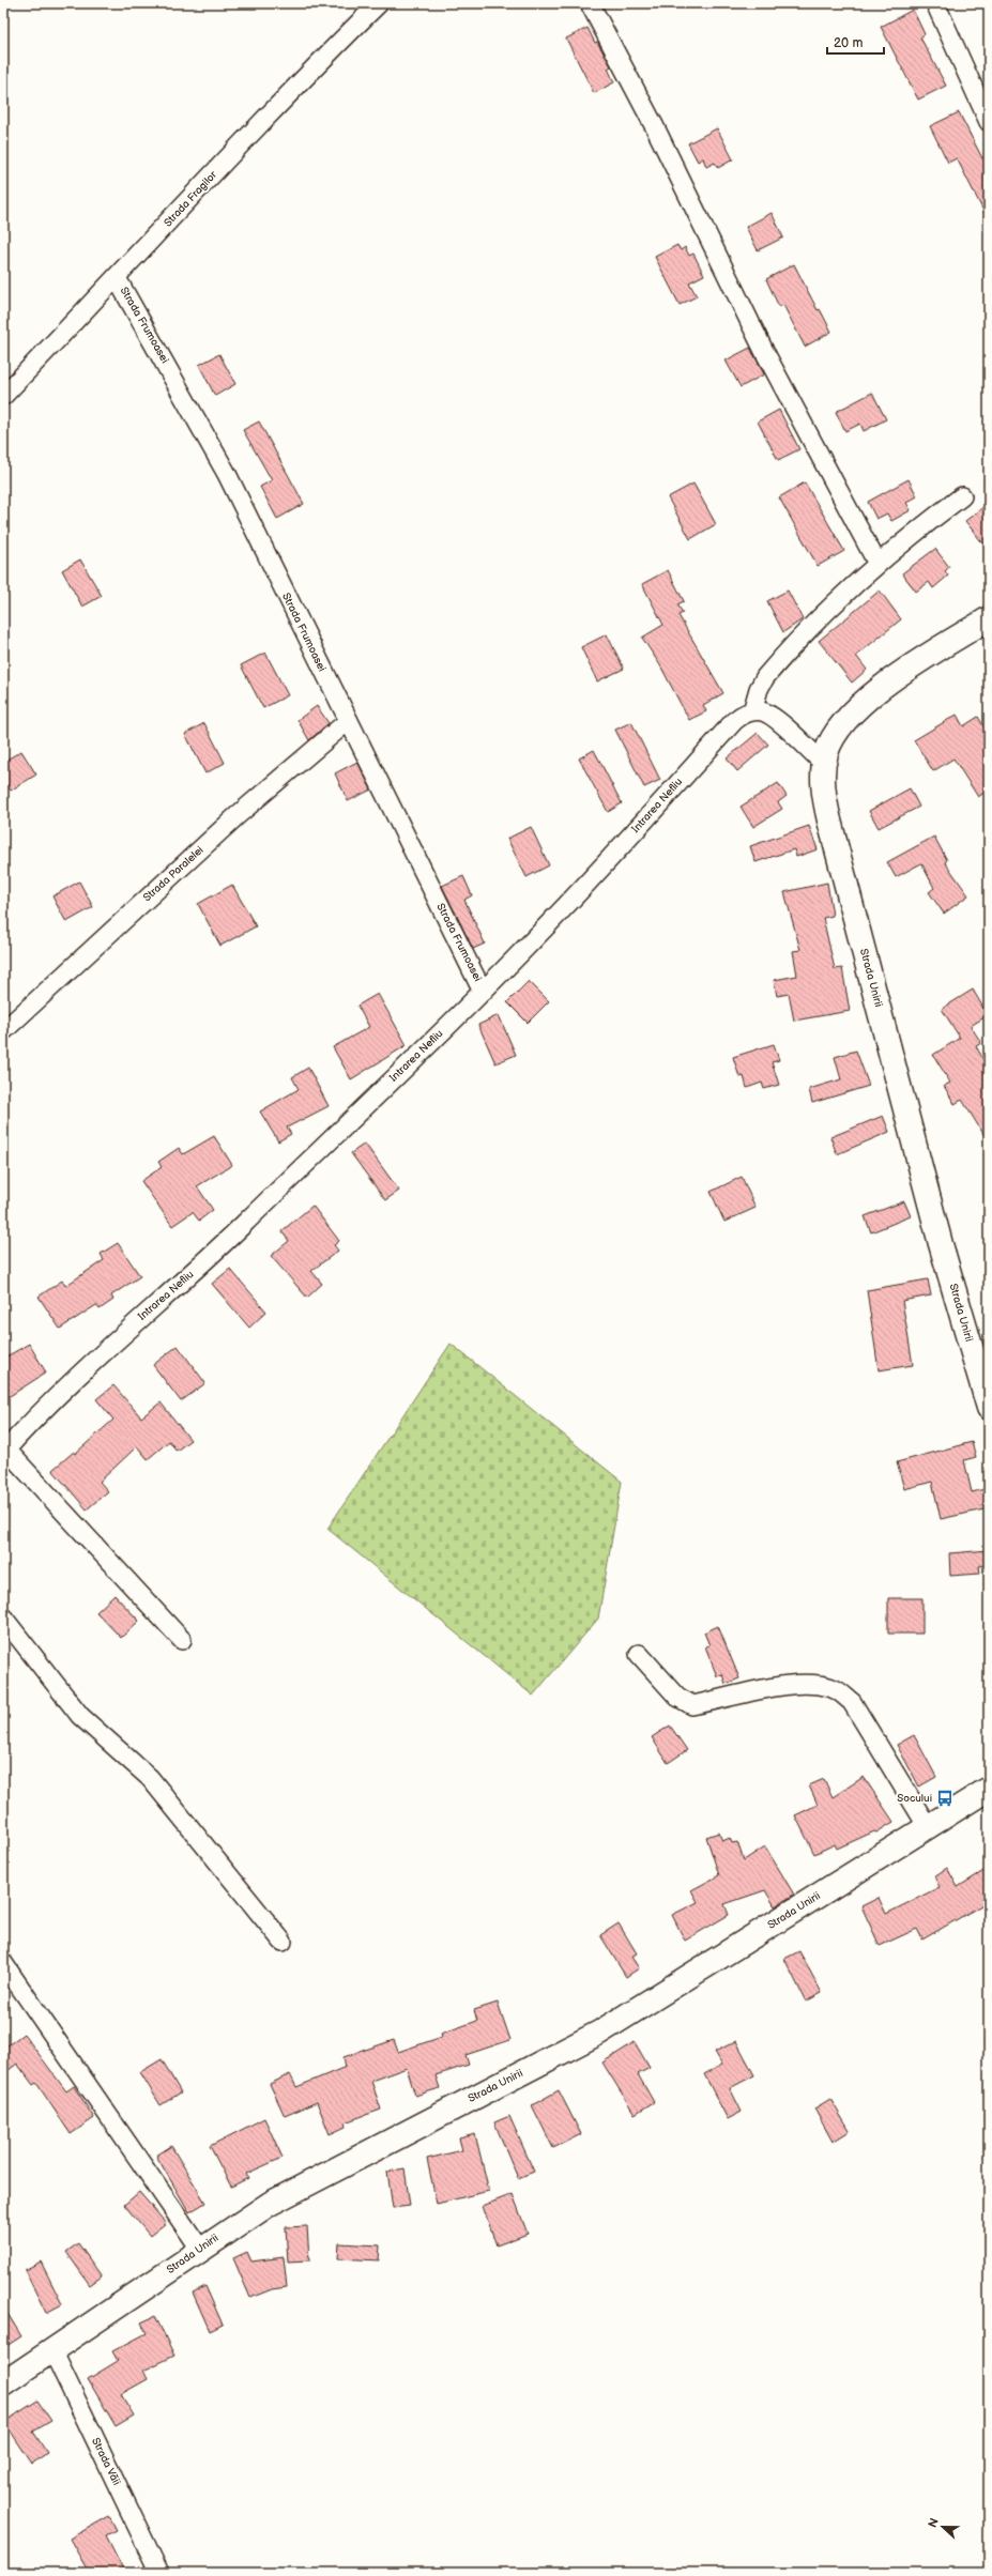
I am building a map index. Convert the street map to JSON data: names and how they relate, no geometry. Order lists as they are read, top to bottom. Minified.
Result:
{"streets":{"main road":["Strada Unirii"],"street":["Strada Fragilor","Strada Frumoasei","Intrarea Nefliu","Strada Paralelei","Strada Văii"]},"crossings":[["Strada Fragilor","Strada Frumoasei"],["Strada Frumoasei","Intrarea Nefliu"],["Strada Frumoasei","Strada Paralelei"],["Strada Unirii","Strada Văii"]],"places":{"bus stop":["Socului"]},"scale_bar":"20 m","north":"left"}
